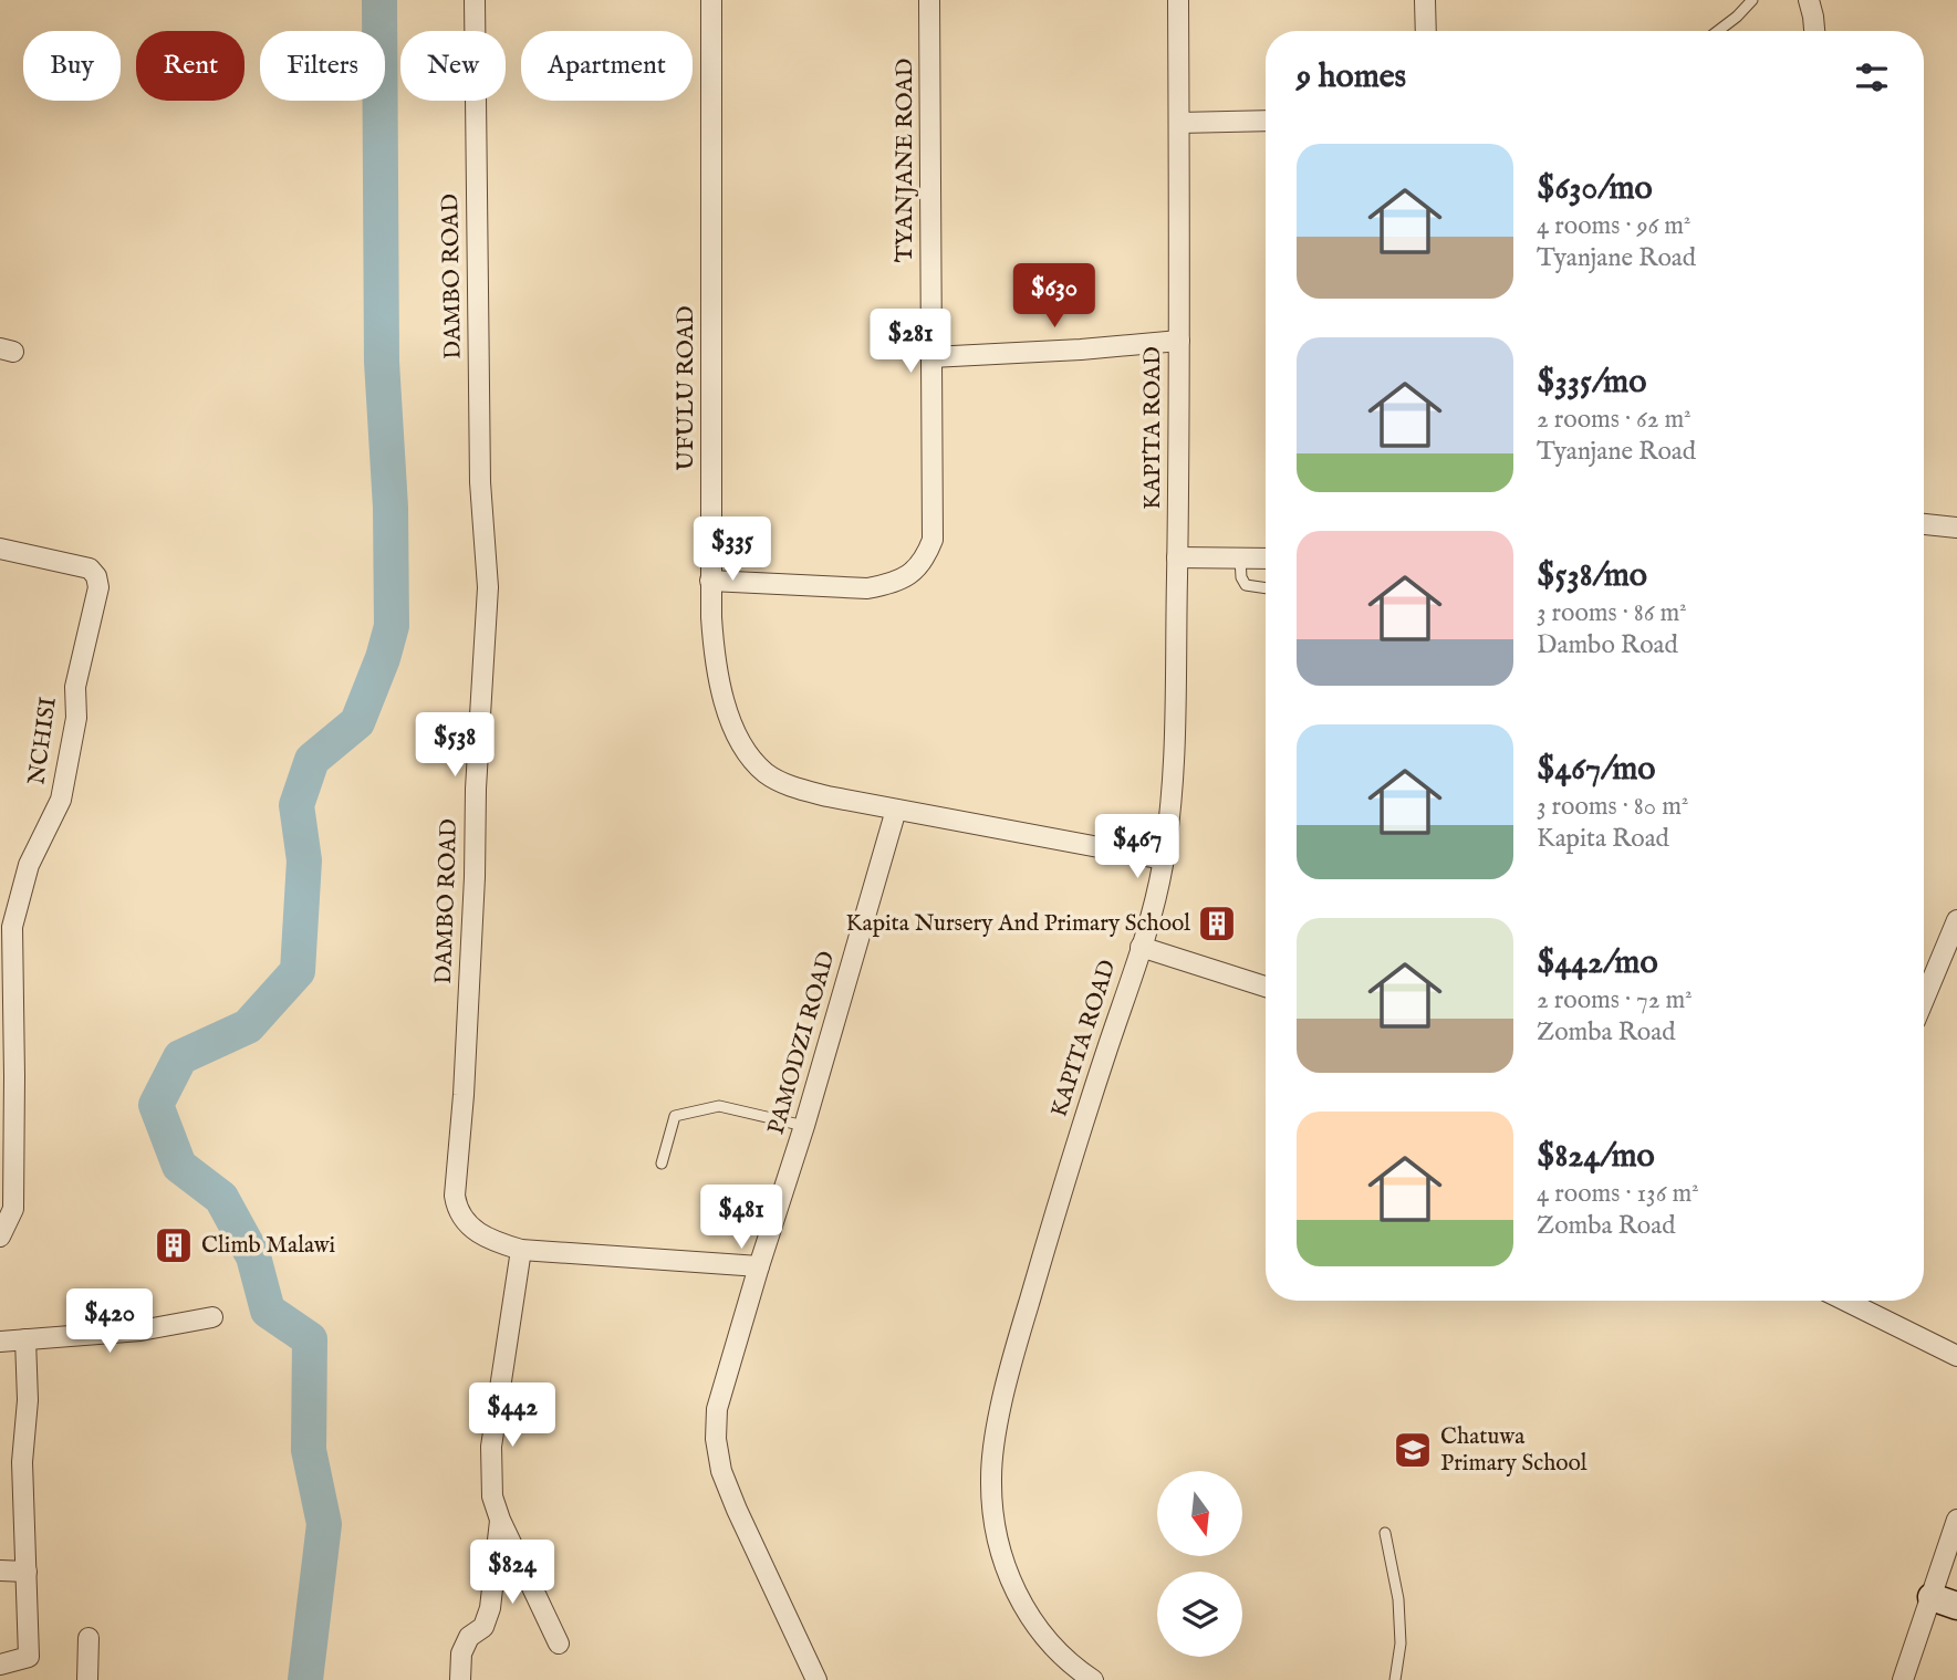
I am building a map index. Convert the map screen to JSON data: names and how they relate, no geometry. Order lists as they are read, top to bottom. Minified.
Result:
{"streets":{"street":["TYANJANE ROAD","DAMBO ROAD","UFULU ROAD","KAPITA ROAD","NCHISI","PAMODZI ROAD"]},"crossings":[["TYANJANE ROAD","UFULU ROAD"],["DAMBO ROAD","PAMODZI ROAD"],["UFULU ROAD","KAPITA ROAD"],["UFULU ROAD","PAMODZI ROAD"]],"places":{"building":["Kapita Nursery And Primary School","Climb Malawi"],"school or university":["Chatuwa Primary School"]},"north":"bottom","page":{"chip":["Buy","Rent","Filters","New","Apartment"],"heading":"9 homes","list":[{"name":"$630/mo","note":"4 rooms · 96 m² · Tyanjane Road"},{"name":"$335/mo","note":"2 rooms · 62 m² · Tyanjane Road"},{"name":"$538/mo","note":"3 rooms · 86 m² · Dambo Road"},{"name":"$467/mo","note":"3 rooms · 80 m² · Kapita Road"},{"name":"$442/mo","note":"2 rooms · 72 m² · Zomba Road"},{"name":"$824/mo","note":"4 rooms · 136 m² · Zomba Road"}],"price":["$630","$281","$335","$538","$467","$481","$420","$442","$824"]}}
